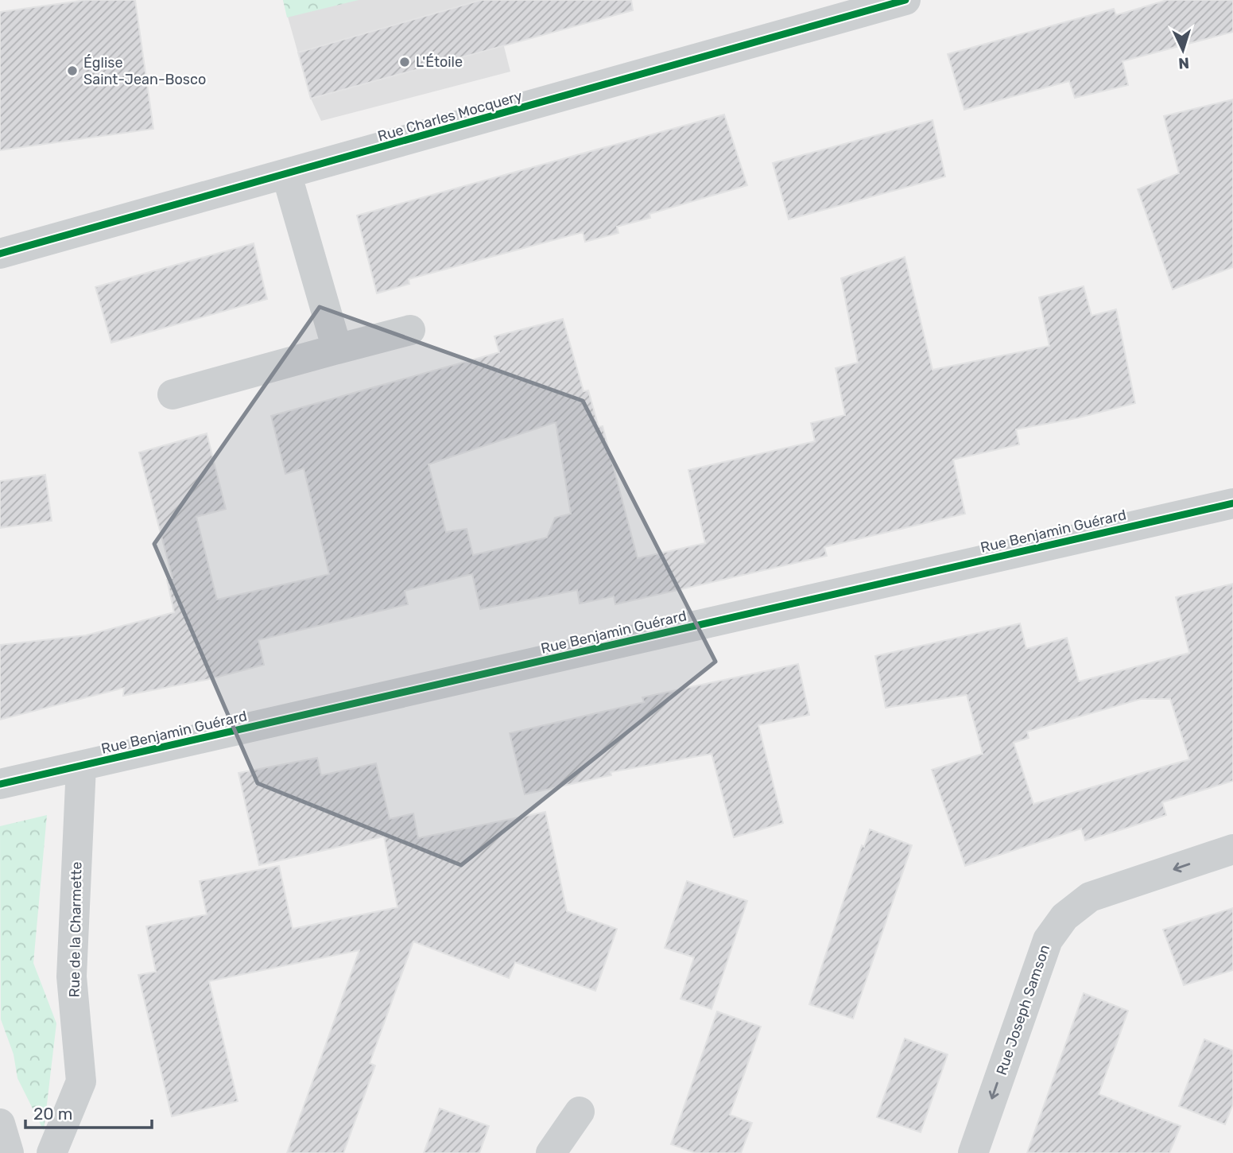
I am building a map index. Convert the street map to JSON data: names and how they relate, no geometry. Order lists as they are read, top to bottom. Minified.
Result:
{"streets":{"street":["Rue Charles Mocquery","Rue Benjamin Guérard","Rue de la Charmette","Rue Joseph Samson"]},"crossings":[["Rue Benjamin Guérard","Rue de la Charmette"]],"one_way":["Rue Joseph Samson"],"places":["L'Étoile","Église Saint-Jean-Bosco"],"scale_bar":"20 m","north":"bottom"}
